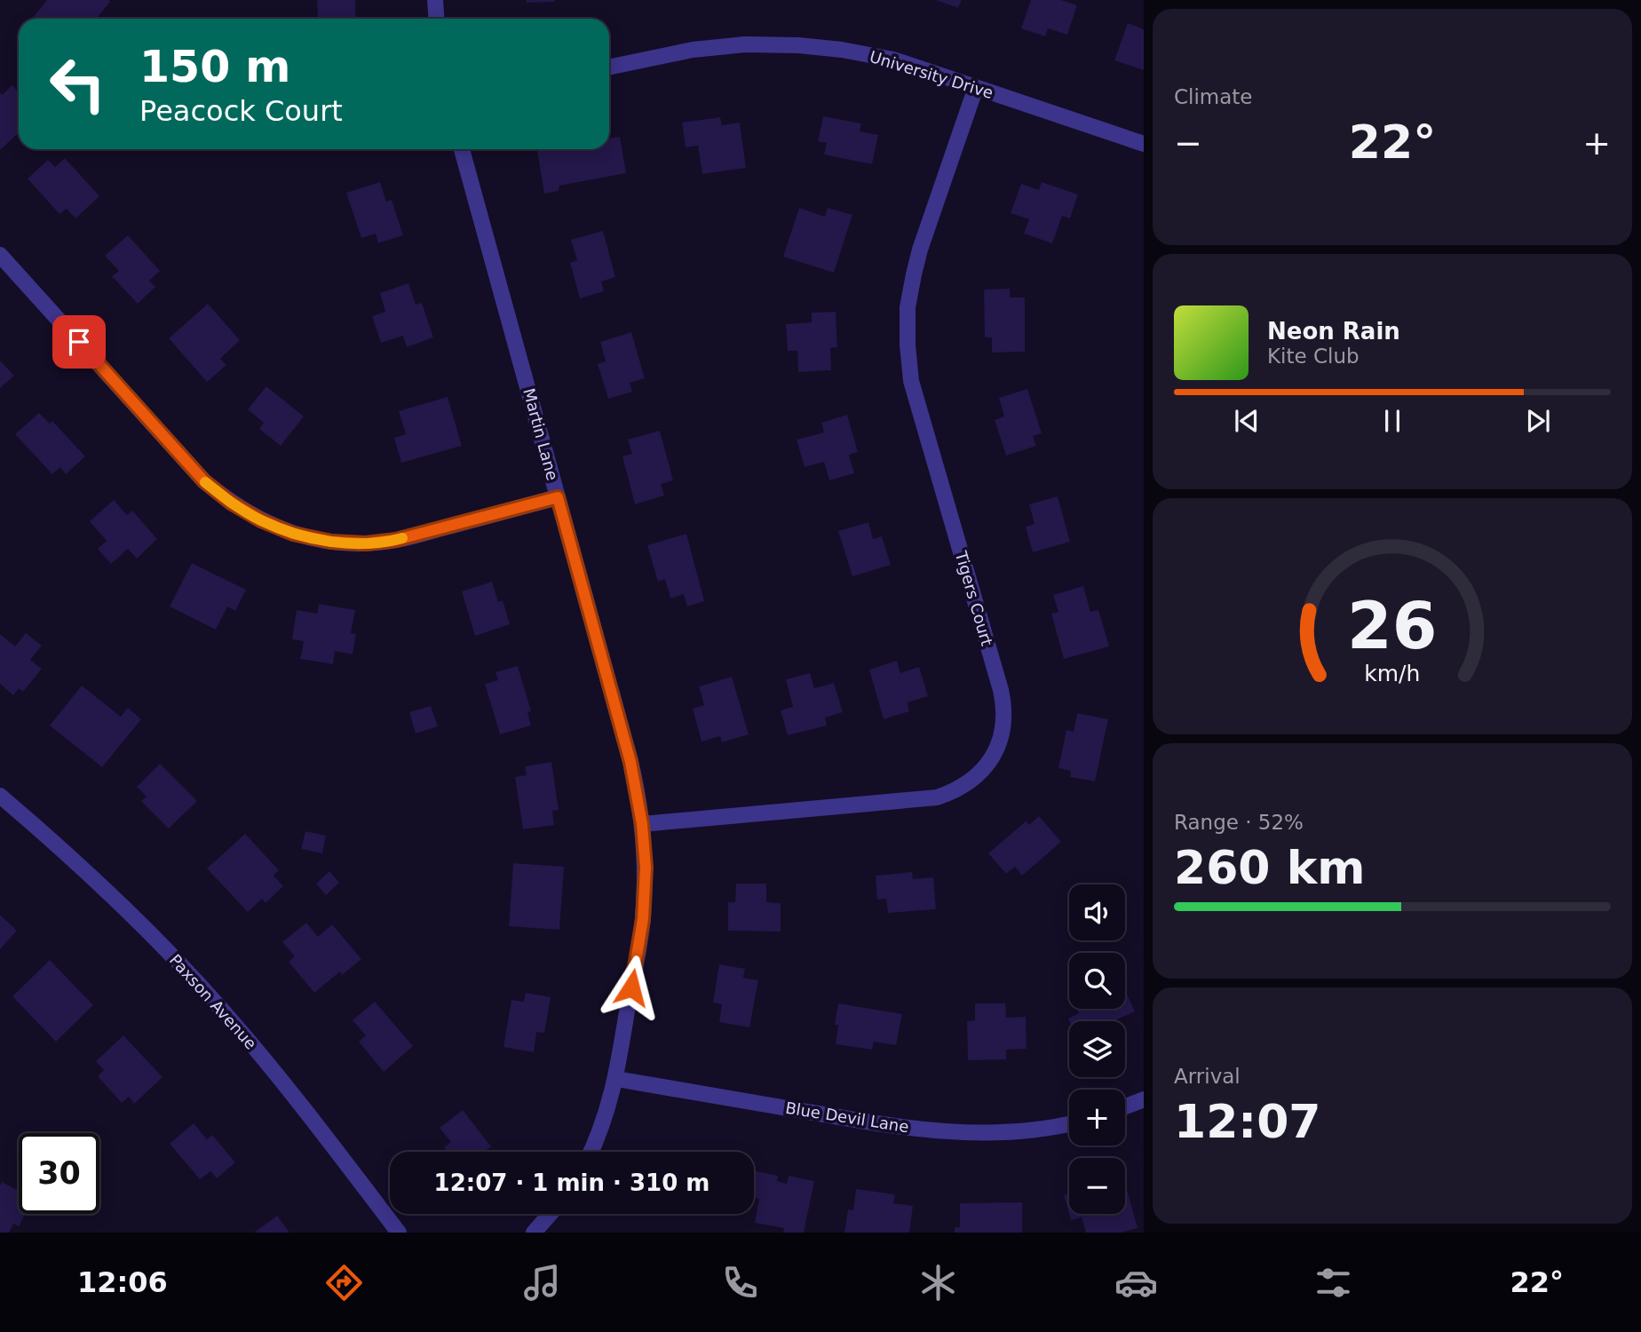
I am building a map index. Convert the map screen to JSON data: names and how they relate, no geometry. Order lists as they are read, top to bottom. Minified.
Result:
{"streets":{"street":["University Drive","Martin Lane","Tigers Court","Paxson Avenue","Blue Devil Lane"]},"crossings":[["University Drive","Tigers Court"],["Martin Lane","Tigers Court"],["Martin Lane","Blue Devil Lane"]],"page":{"tile":["Climate",["Range · 52%","260 km"],["Arrival","12:07"]],"turn":["150 m","Peacock Court"],"heat":["−","22°","+"],"song":["Neon Rain","Kite Club"],"map_buttons":["+","−"],"limit":"30","trip":"12:07 · 1 min · 310 m","tabs":["12:06","22°"],"gauge":["26","km/h"]}}
